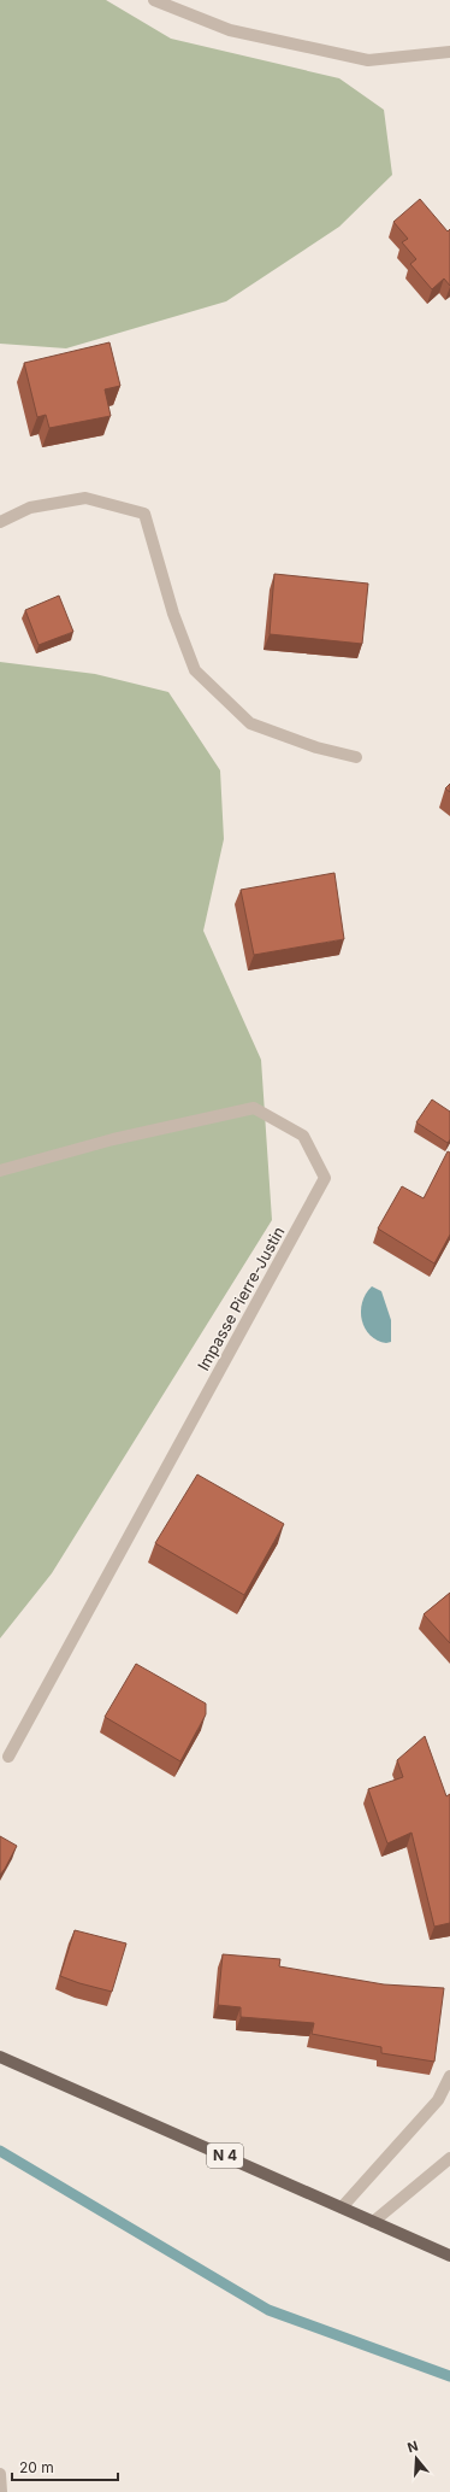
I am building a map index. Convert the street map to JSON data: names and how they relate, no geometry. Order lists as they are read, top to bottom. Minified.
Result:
{"streets":{"main road":["N 4"],"street":["Impasse Pierre-Justin"]},"scale_bar":"20 m","north":"top"}
